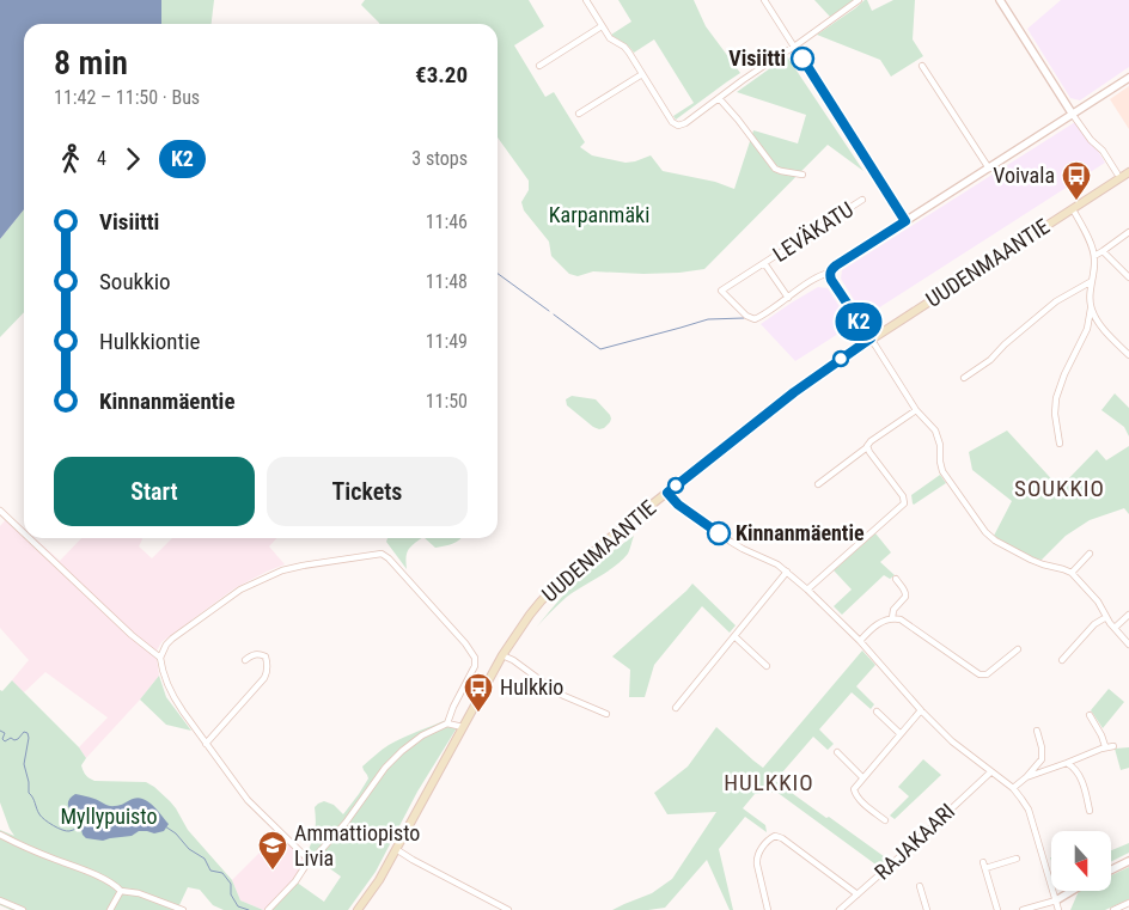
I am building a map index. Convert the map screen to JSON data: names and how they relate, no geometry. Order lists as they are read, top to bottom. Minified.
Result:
{"streets":{"main road":["UUDENMAANTIE"],"street":["LEVÄKATU","RAJAKAARI"]},"districts":["SOUKKIO","HULKKIO"],"parks":["Karpanmäki","Myllypuisto"],"places":{"other":["Visiitti","Kinnanmäentie"],"bus stop":["Voivala","Hulkkio"],"school or university":["Ammattiopisto Livia"]},"lines":["bus line K2"],"north":"bottom","page":{"on_map":"K2","heading":["8 min","11:42 – 11:50 · Bus","€3.20"],"legs":["4","K2","3 stops"],"list":[{"name":"Visiitti","value":"11:46"},{"name":"Soukkio","value":"11:48"},{"name":"Hulkkiontie","value":"11:49"},{"name":"Kinnanmäentie","value":"11:50"}],"buttons":["Start","Tickets"]}}
